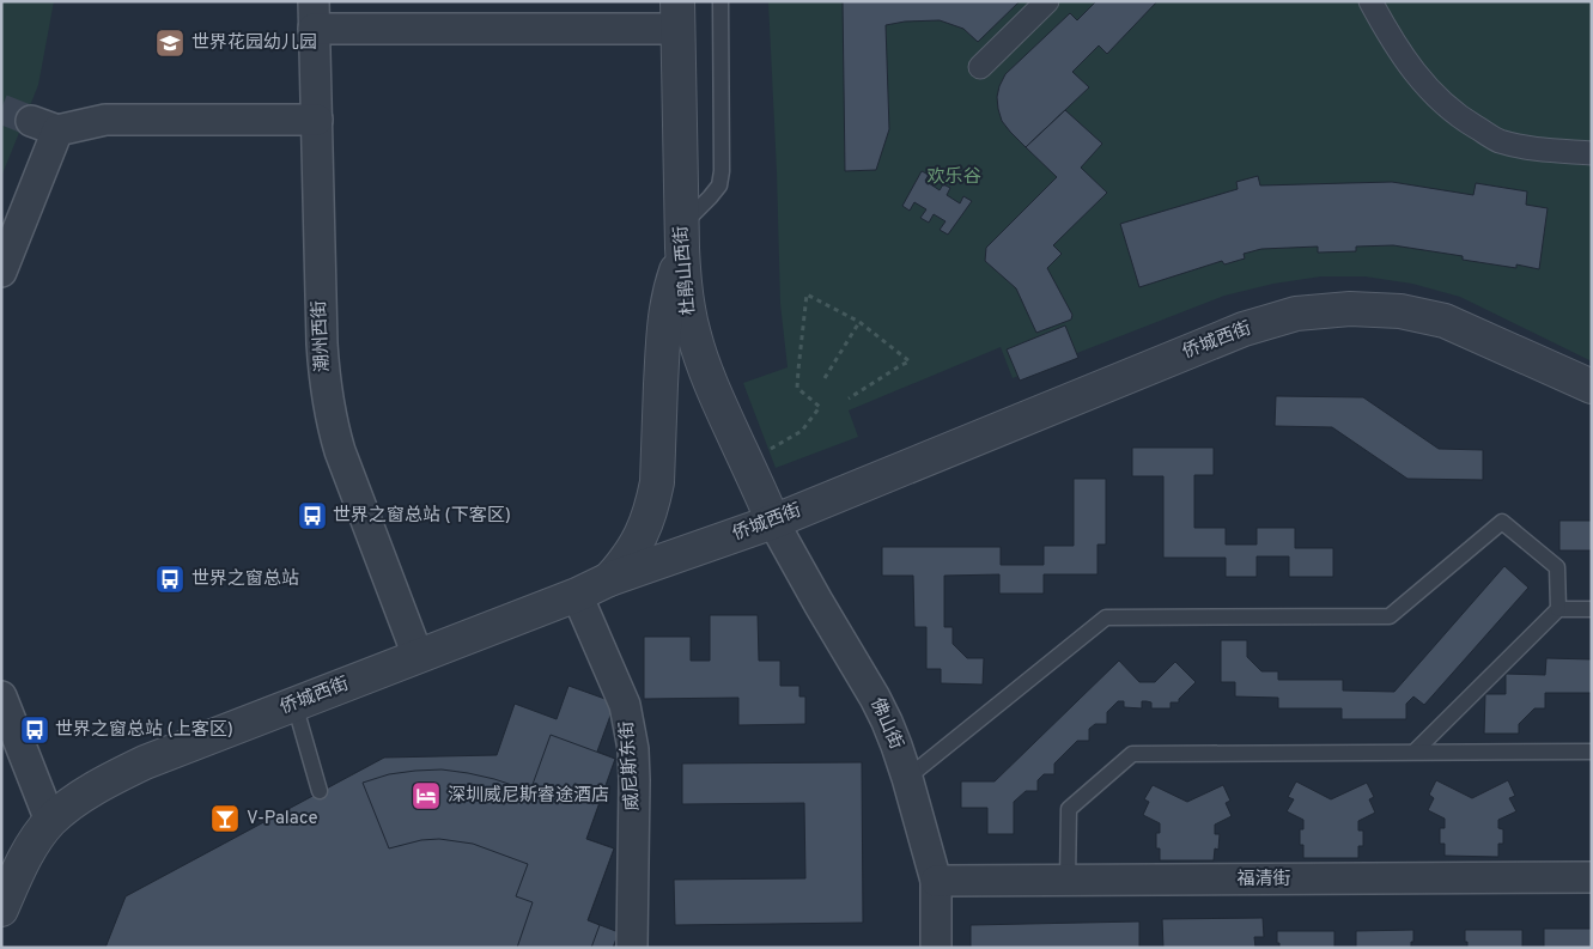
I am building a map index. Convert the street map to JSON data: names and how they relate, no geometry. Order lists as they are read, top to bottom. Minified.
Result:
{"streets":{"street":["杜鹃山西街","潮州西街","侨城西街","佛山街","威尼斯东街","福清街"]},"crossings":[["杜鹃山西街","侨城西街"],["杜鹃山西街","佛山街"],["潮州西街","侨城西街"],["侨城西街","佛山街"],["侨城西街","威尼斯东街"],["佛山街","福清街"]],"parks":["欢乐谷"],"places":{"school or university":["世界花园幼儿园"],"bus stop":["世界之窗总站 (下客区)","世界之窗总站","世界之窗总站 (上客区)"],"hotel":["深圳威尼斯睿途酒店"],"bar":["V-Palace"]}}
